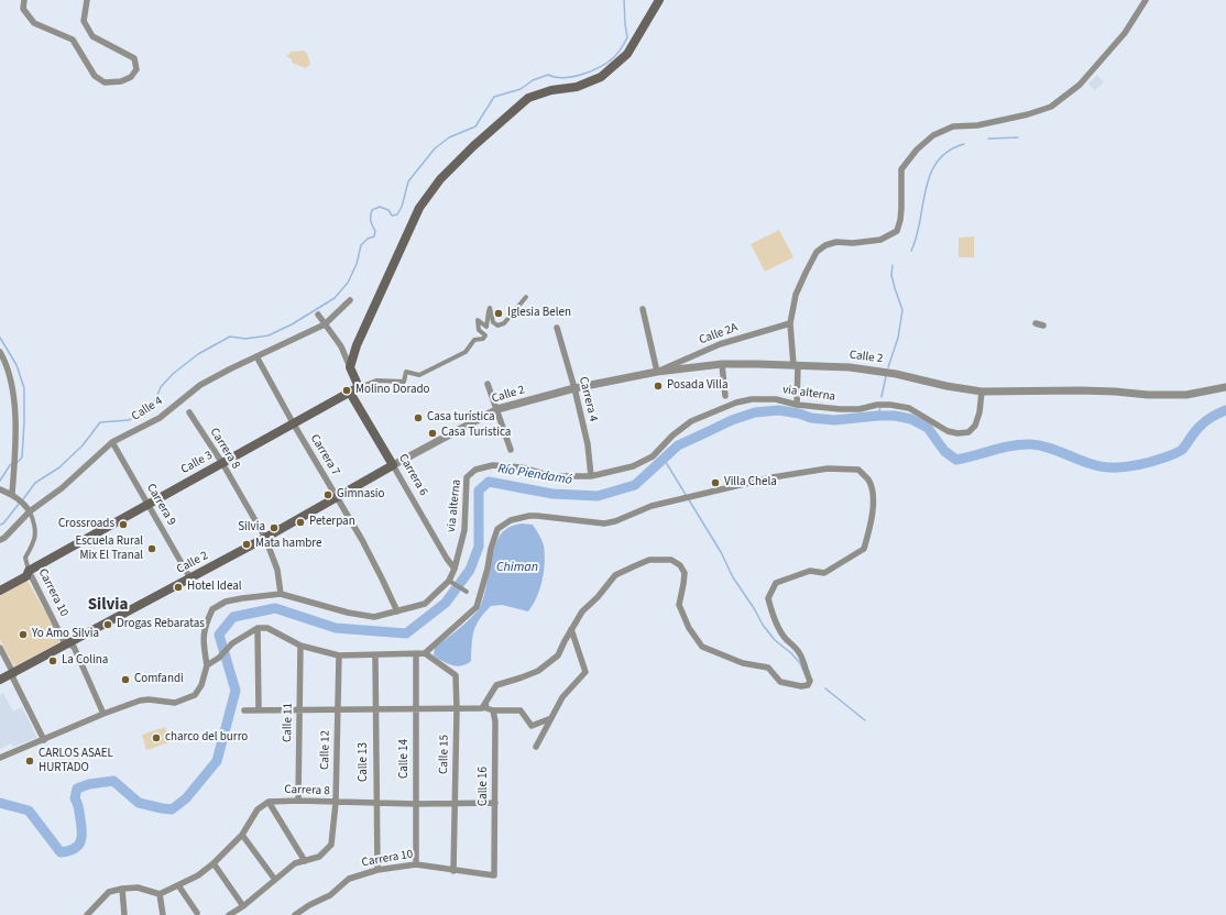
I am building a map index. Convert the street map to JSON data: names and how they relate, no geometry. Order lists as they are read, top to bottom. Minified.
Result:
{"streets":{"main road":["Calle 2","Calle 3","Carrera 6"],"street":["Calle 2A","via alterna","Carrera 4","Calle 4","Carrera 8","Carrera 7","Carrera 9","Carrera 10","Calle 11","Calle 12","Calle 15","Calle 14","Calle 13","Calle 16"]},"crossings":[["Calle 2A","Calle 2"],["Calle 2","via alterna"],["Calle 2","Carrera 4"],["Calle 2","Carrera 8"],["Calle 2","Carrera 7"],["Calle 2","Carrera 6"],["Calle 2","Carrera 9"],["Calle 2","Carrera 10"],["via alterna","Carrera 4"],["via alterna","Carrera 8"],["via alterna","Carrera 7"],["via alterna","Carrera 6"],["Calle 4","Carrera 7"],["Calle 4","Carrera 9"],["Calle 4","Carrera 10"],["Carrera 8","Calle 3"],["Carrera 8","Calle 11"],["Carrera 8","Calle 12"],["Carrera 8","Calle 15"],["Carrera 8","Calle 14"],["Carrera 8","Calle 13"],["Carrera 8","Calle 16"],["Carrera 7","Calle 3"],["Calle 3","Carrera 6"],["Calle 3","Carrera 9"],["Calle 3","Carrera 10"],["Carrera 10","Calle 15"],["Carrera 10","Calle 14"],["Carrera 10","Calle 13"],["Carrera 10","Calle 16"]],"districts":["Silvia"],"water":["Río Piendamó","Chiman"],"places":["Iglesia Belen","Posada Villa","Molino Dorado","Casa turística","Casa Turistica","Villa Chela","Gimnasio","Peterpan","Crossroads","Silvia","Mata hambre","Escuela Rural Mix El Tranal","Hotel Ideal","Drogas Rebaratas","Yo Amo Silvia","La Colina","Comfandi","charco del burro","CARLOS ASAEL HURTADO"]}
